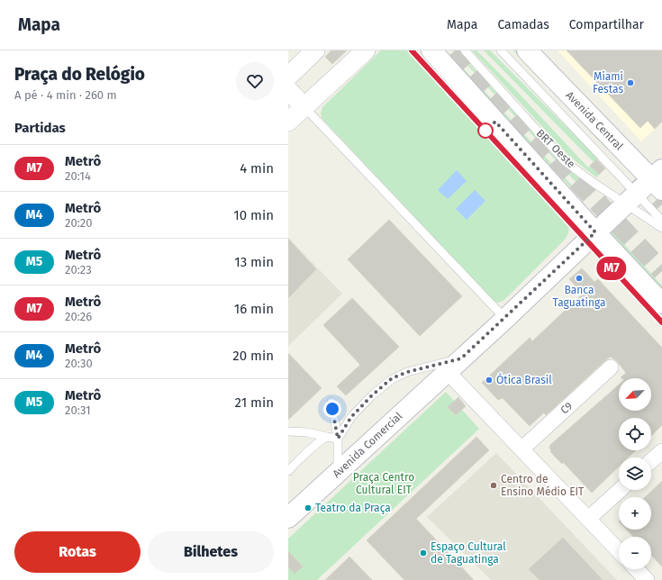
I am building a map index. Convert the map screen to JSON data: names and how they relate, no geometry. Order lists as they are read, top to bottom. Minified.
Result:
{"streets":{"main road":["Avenida Central","Avenida Comercial"],"street":["C9"],"lane":["BRT Oeste"]},"crossings":[["Avenida Central","BRT Oeste"]],"parks":["Praça Centro Cultural EIT"],"places":["Miami Festas","Banca Taguatinga","Ótica Brasil","Centro de Ensino Médio EIT","Teatro da Praça","Espaço Cultural de Taguatinga"],"lines":["metro line M7"],"north":"bottom left","page":{"header":"Mapa","nav":["Mapa","Camadas","Compartilhar"],"heading":[["Praça do Relógio","A pé · 4 min · 260 m"],"Partidas"],"on_map":"M7","list":[{"mark":"M7","name":"Metrô","note":"20:14","value":"4 min"},{"mark":"M4","name":"Metrô","note":"20:20","value":"10 min"},{"mark":"M5","name":"Metrô","note":"20:23","value":"13 min"},{"mark":"M7","name":"Metrô","note":"20:26","value":"16 min"},{"mark":"M4","name":"Metrô","note":"20:30","value":"20 min"},{"mark":"M5","name":"Metrô","note":"20:31","value":"21 min"}],"map_buttons":["+","−"],"buttons":["Rotas","Bilhetes"]}}
